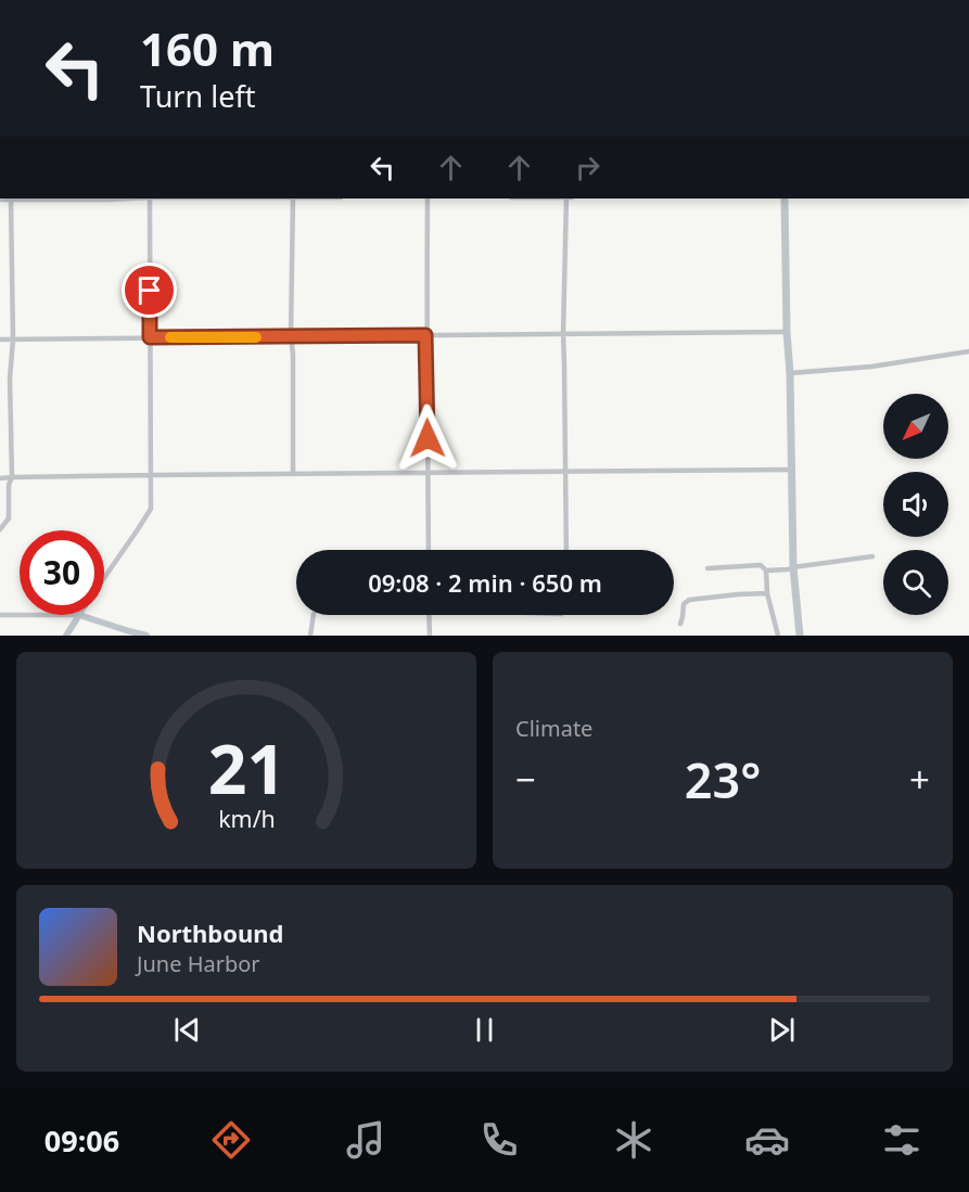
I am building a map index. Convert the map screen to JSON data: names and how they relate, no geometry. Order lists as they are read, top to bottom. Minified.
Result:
{"north":"bottom left","page":{"turn":["160 m","Turn left"],"limit":"30","trip":"09:08 · 2 min · 650 m","tile":"Climate","heat":["−","23°","+"],"song":["Northbound","June Harbor"],"tabs":"09:06","gauge":["21","km/h"]}}
